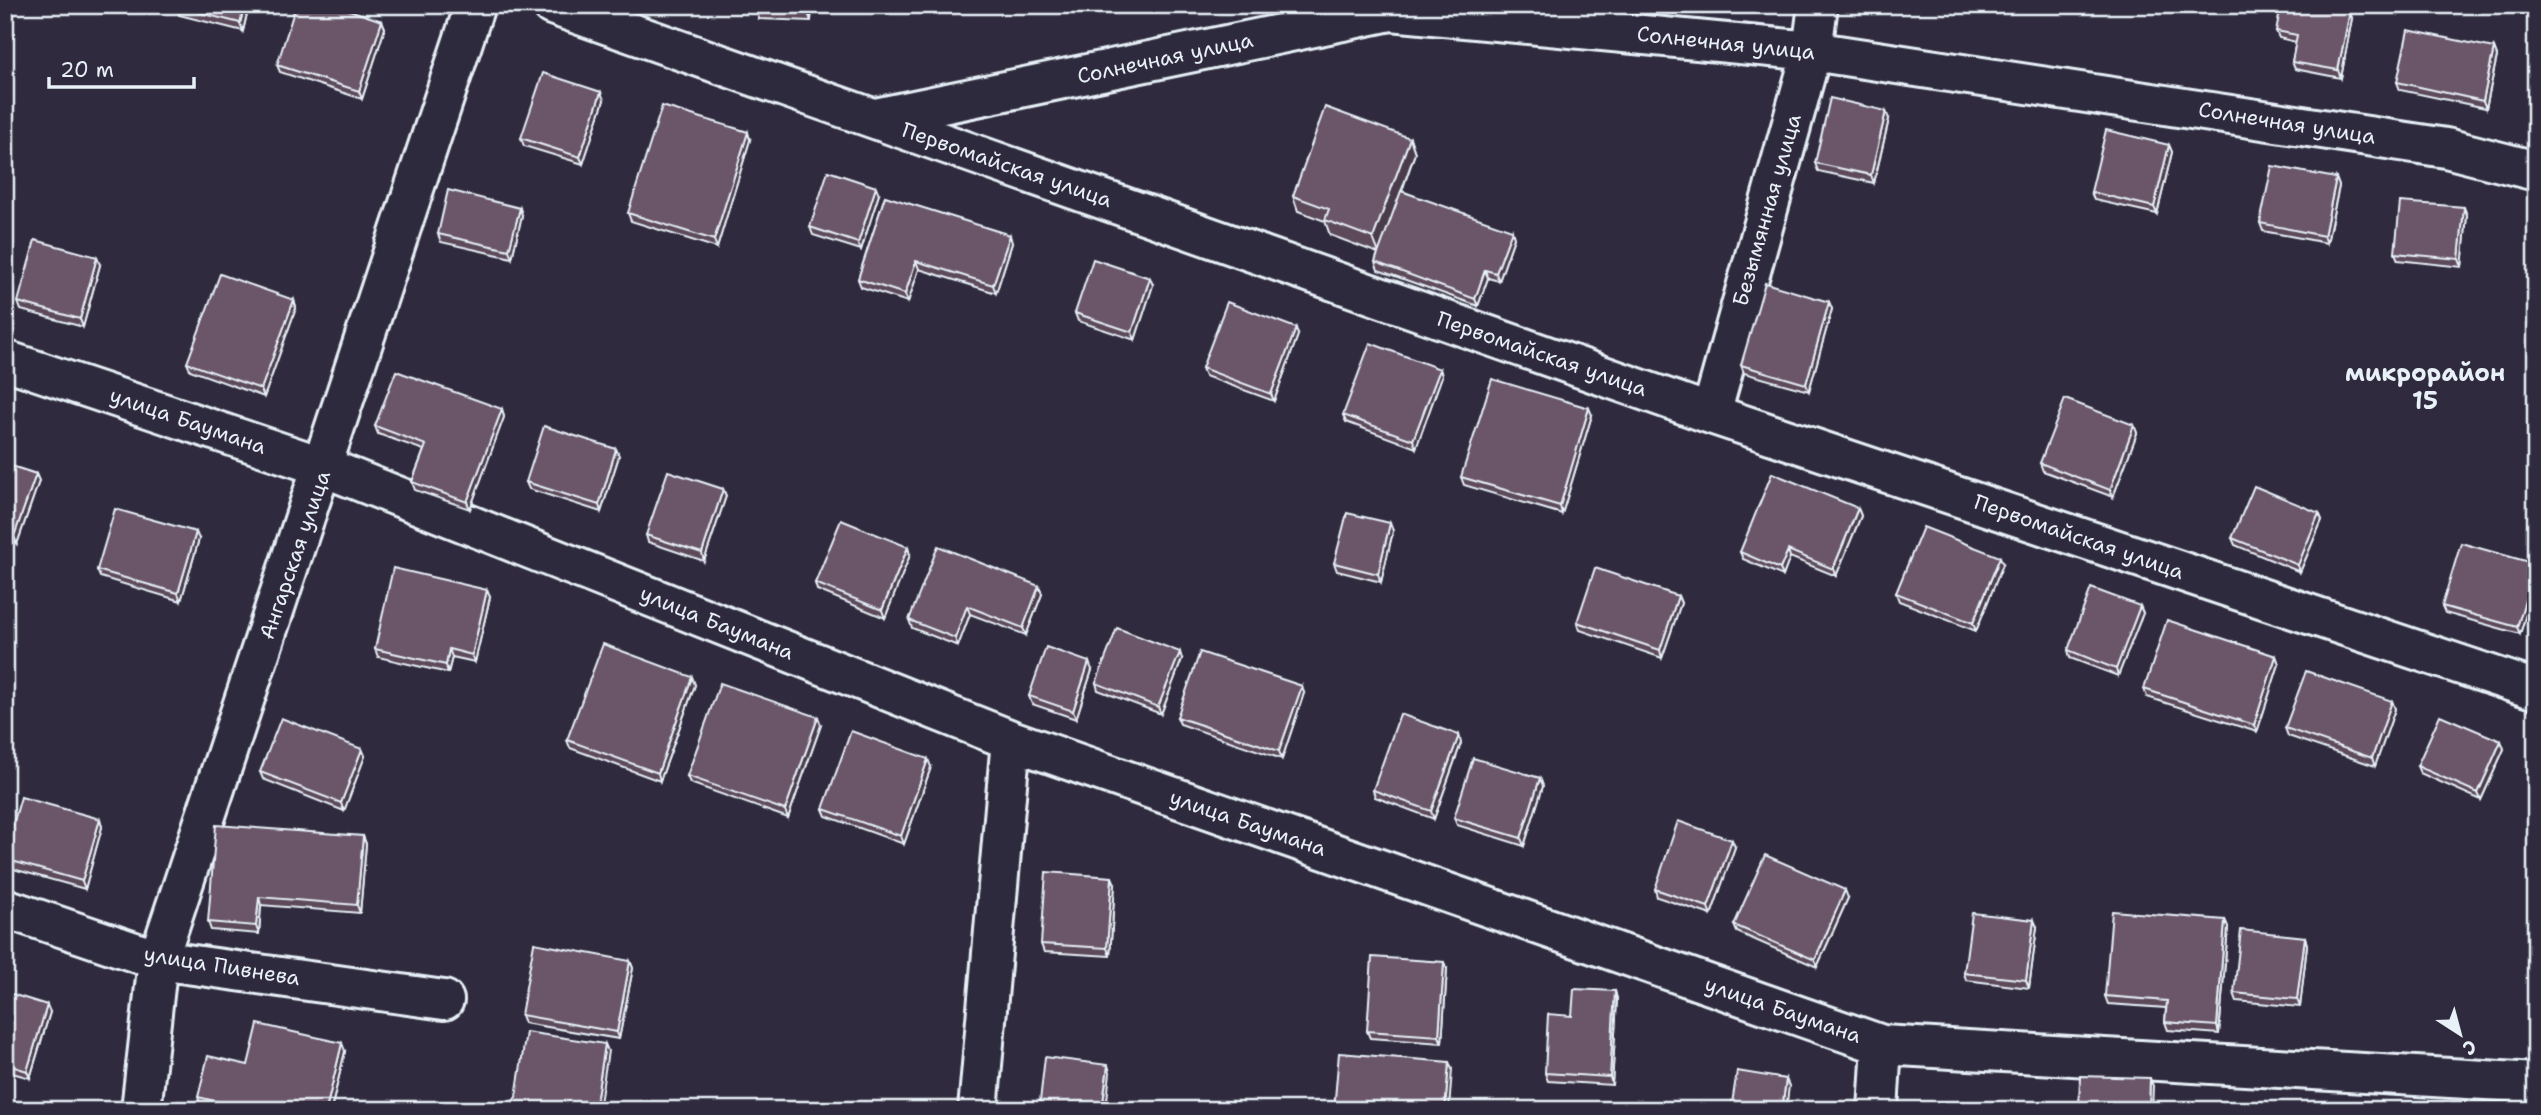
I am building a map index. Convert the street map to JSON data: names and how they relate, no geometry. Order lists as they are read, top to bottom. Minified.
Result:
{"streets":{"street":["Солнечная улица","Первомайская улица","Безымянная улица","улица Баумана","Ангарская улица","улица Пивнева"]},"crossings":[["Солнечная улица","Первомайская улица"],["Солнечная улица","Безымянная улица"],["Первомайская улица","Безымянная улица"],["улица Баумана","Ангарская улица"],["Ангарская улица","улица Пивнева"]],"districts":["микрорайон 15"],"scale_bar":"20 m","north":"bottom right"}
